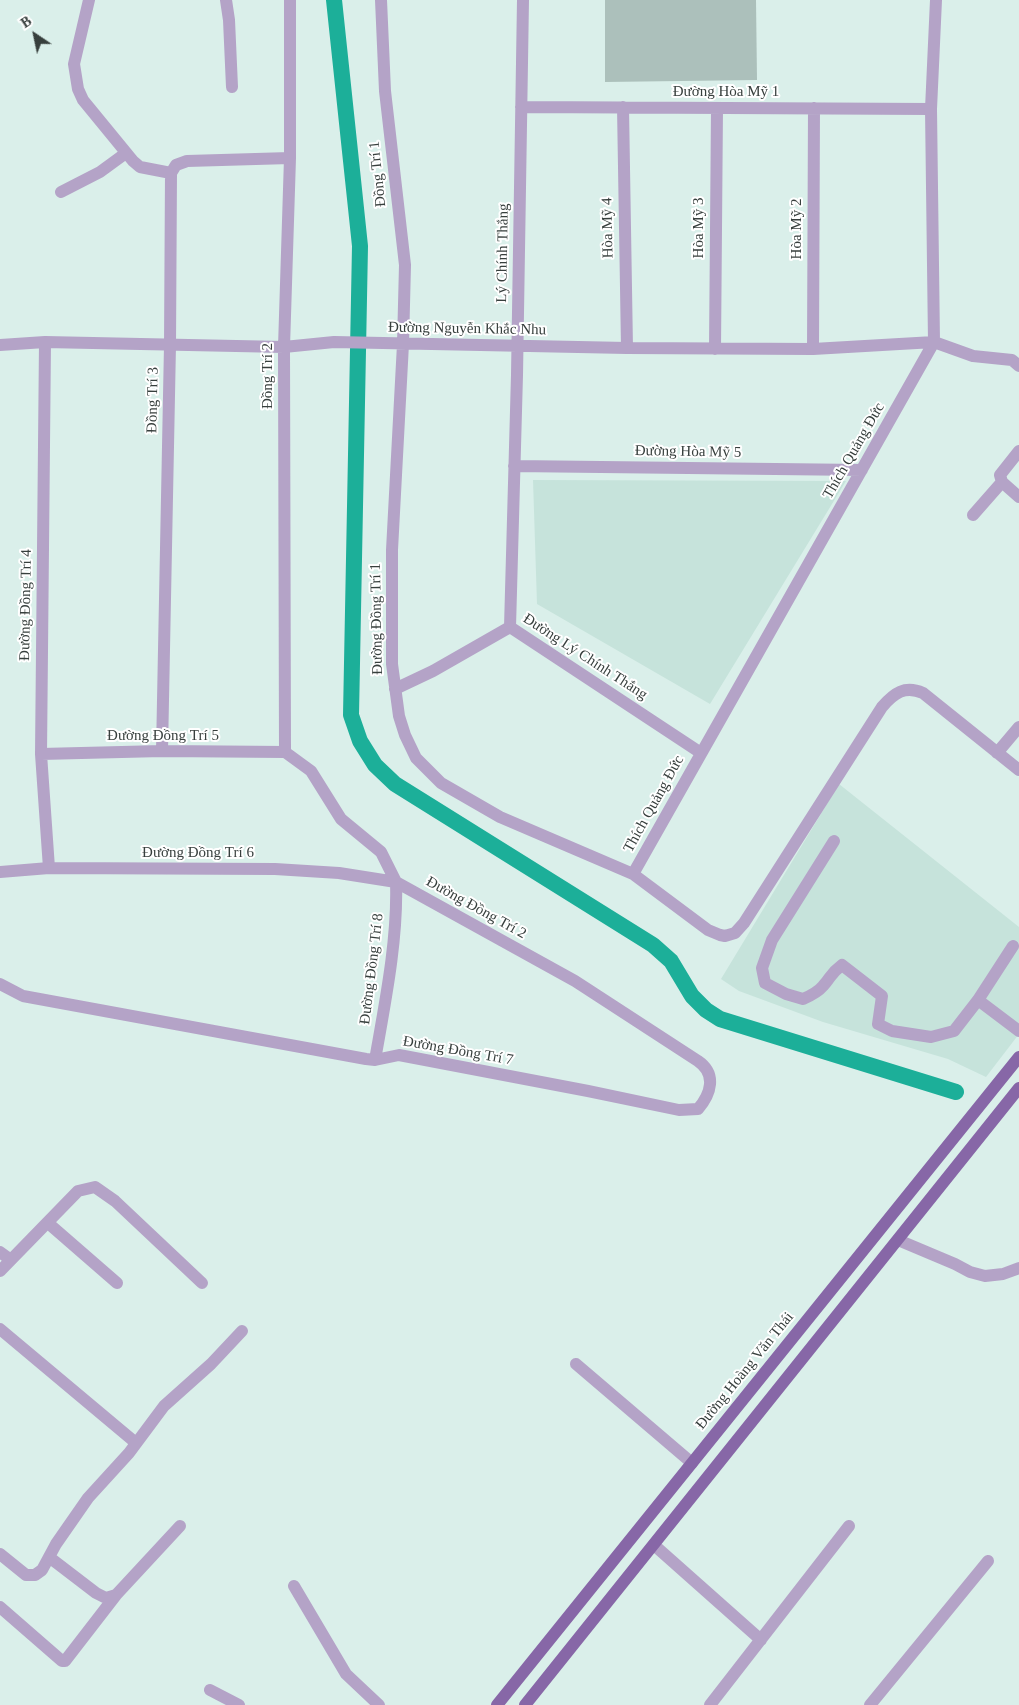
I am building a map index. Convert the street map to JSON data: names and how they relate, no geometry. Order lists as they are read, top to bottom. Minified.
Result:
{"streets":{"main road":["Đường Hoàng Văn Thái"],"street":["Đường Hòa Mỹ 1","Đồng Trí 1","Hòa Mỹ 4","Hòa Mỹ 3","Hòa Mỹ 2","Lý Chính Thắng","Đường Nguyễn Khắc Nhu","Đồng Trí 2","Đồng Trí 3","Thích Quảng Đức","Đường Hòa Mỹ 5","Đường Đồng Trí 4","Đường Đồng Trí 1","Đường Lý Chính Thắng","Đường Đồng Trí 5","Đường Đồng Trí 6","Đường Đồng Trí 2","Đường Đồng Trí 8","Đường Đồng Trí 7"]},"crossings":[["Đường Hòa Mỹ 1","Hòa Mỹ 4"],["Đường Hòa Mỹ 1","Hòa Mỹ 3"],["Đường Hòa Mỹ 1","Hòa Mỹ 2"],["Đường Hòa Mỹ 1","Lý Chính Thắng"],["Đồng Trí 1","Đường Nguyễn Khắc Nhu"],["Đồng Trí 1","Đường Đồng Trí 1"],["Hòa Mỹ 4","Đường Nguyễn Khắc Nhu"],["Hòa Mỹ 3","Đường Nguyễn Khắc Nhu"],["Hòa Mỹ 2","Đường Nguyễn Khắc Nhu"],["Lý Chính Thắng","Đường Nguyễn Khắc Nhu"],["Lý Chính Thắng","Đường Hòa Mỹ 5"],["Lý Chính Thắng","Đường Lý Chính Thắng"],["Đường Nguyễn Khắc Nhu","Đồng Trí 2"],["Đường Nguyễn Khắc Nhu","Đồng Trí 3"],["Đường Nguyễn Khắc Nhu","Thích Quảng Đức"],["Đường Nguyễn Khắc Nhu","Đường Đồng Trí 4"],["Đường Nguyễn Khắc Nhu","Đường Đồng Trí 1"],["Đồng Trí 2","Đường Đồng Trí 5"],["Đồng Trí 3","Đường Đồng Trí 5"],["Thích Quảng Đức","Đường Hòa Mỹ 5"],["Thích Quảng Đức","Đường Đồng Trí 1"],["Thích Quảng Đức","Đường Lý Chính Thắng"],["Đường Đồng Trí 4","Đường Đồng Trí 5"],["Đường Đồng Trí 4","Đường Đồng Trí 6"],["Đường Đồng Trí 1","Đường Lý Chính Thắng"],["Đường Đồng Trí 6","Đường Đồng Trí 2"],["Đường Đồng Trí 6","Đường Đồng Trí 8"],["Đường Đồng Trí 2","Đường Đồng Trí 8"],["Đường Đồng Trí 2","Đường Đồng Trí 7"],["Đường Đồng Trí 8","Đường Đồng Trí 7"]],"north":"top left"}
